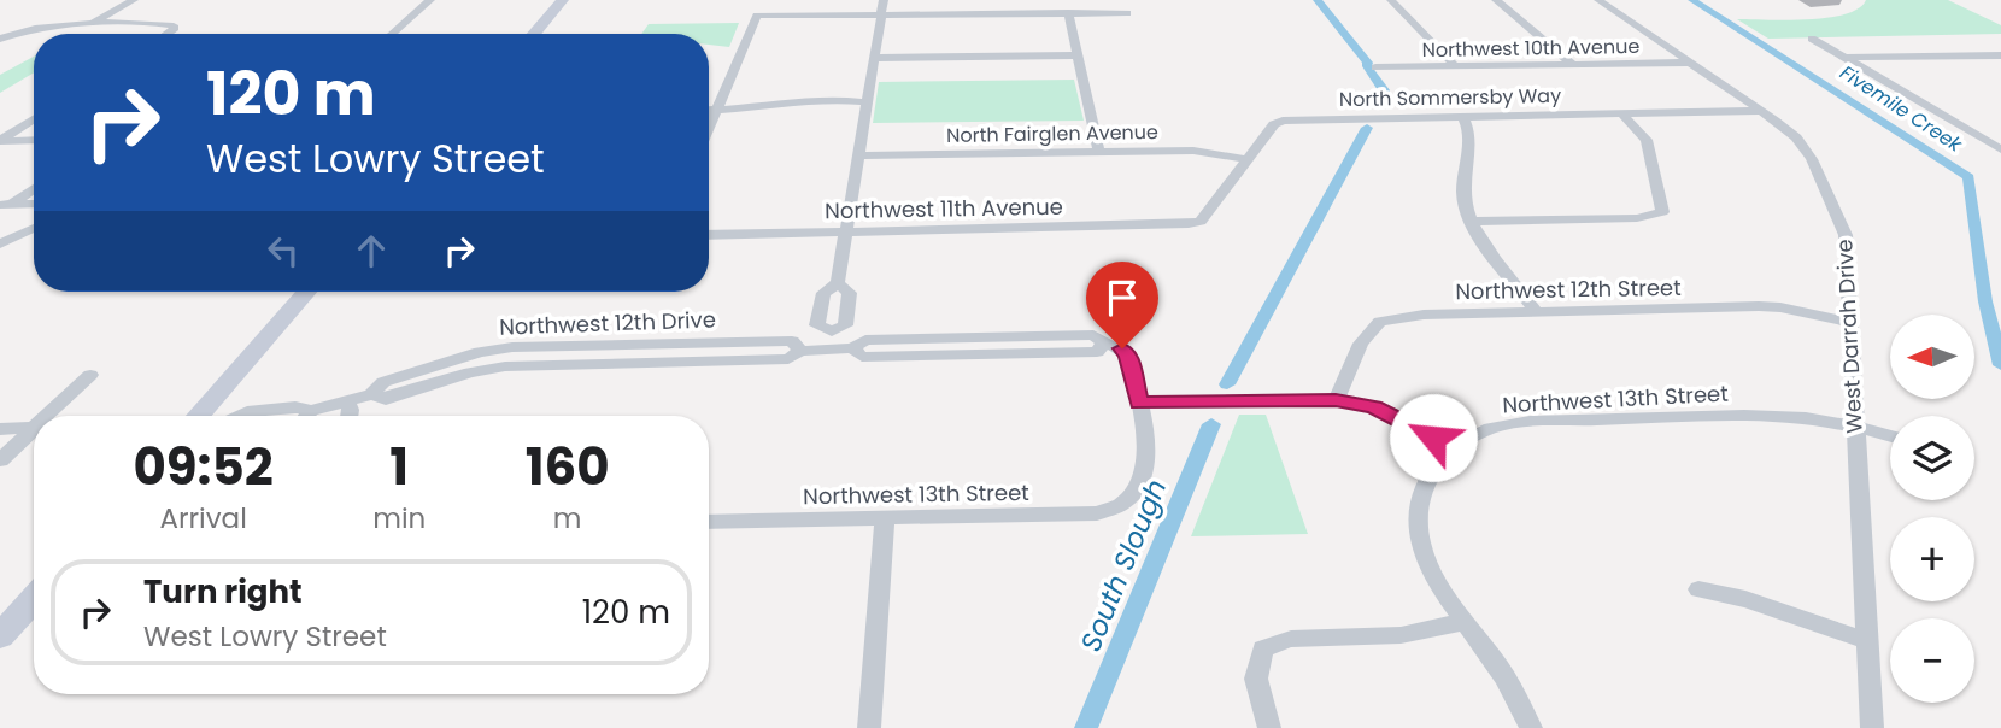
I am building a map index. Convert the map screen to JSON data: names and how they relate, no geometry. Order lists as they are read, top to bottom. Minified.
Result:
{"streets":{"street":["Northwest 10th Avenue","North Sommersby Way","North Fairglen Avenue","Northwest 11th Avenue","Northwest 12th Street","Northwest 12th Drive","West Darrah Drive","Northwest 13th Street"]},"crossings":[["Northwest 10th Avenue","West Darrah Drive"],["North Sommersby Way","North Fairglen Avenue"],["North Sommersby Way","Northwest 11th Avenue"],["North Sommersby Way","West Darrah Drive"],["Northwest 12th Street","West Darrah Drive"],["Northwest 12th Drive","Northwest 13th Street"],["West Darrah Drive","Northwest 13th Street"]],"water":["Fivemile Creek","South Slough"],"north":"left","page":{"turn":["120 m","West Lowry Street"],"map_buttons":["+","−"],"eta":["09:52","Arrival","1","min","160","m"],"list":[{"name":"Turn right","note":"West Lowry Street","value":"120 m"}]}}
